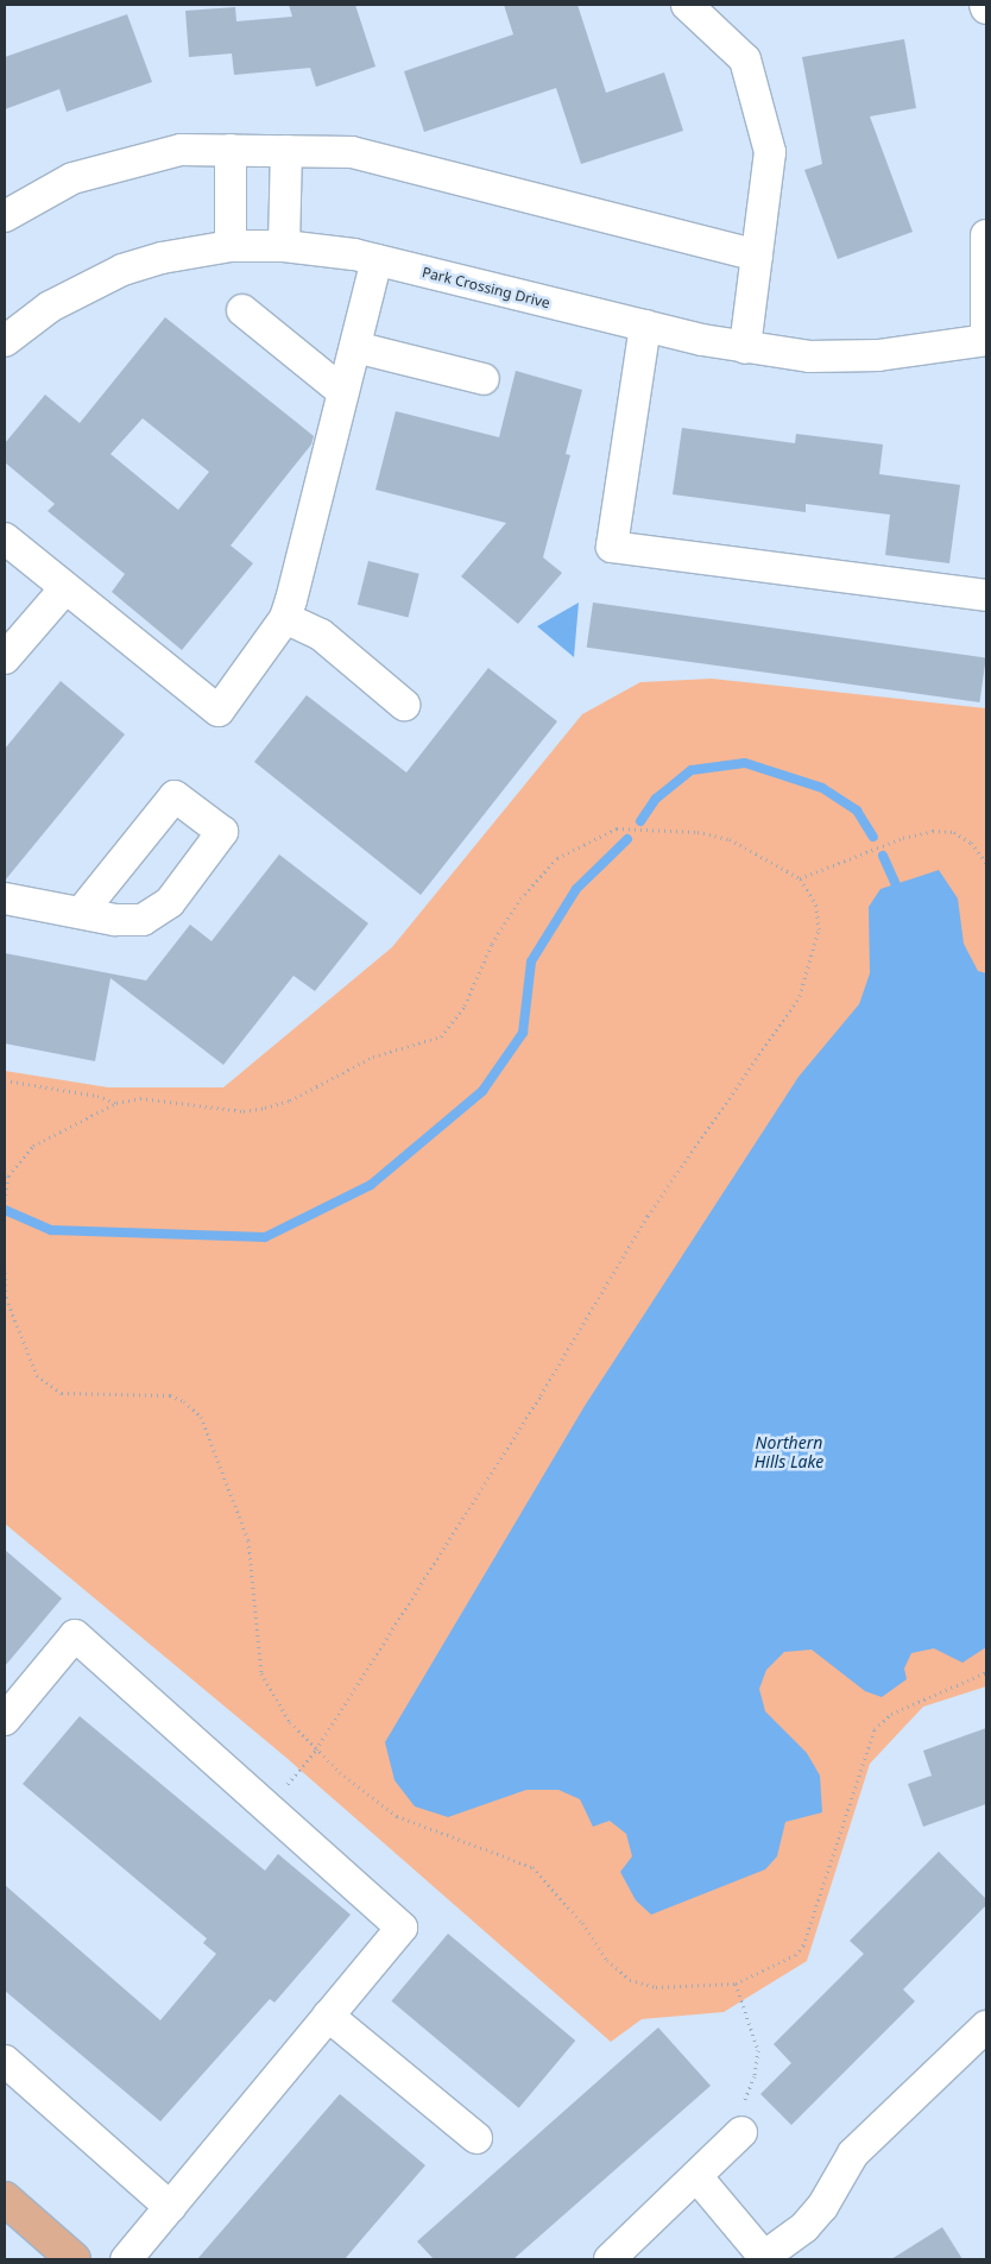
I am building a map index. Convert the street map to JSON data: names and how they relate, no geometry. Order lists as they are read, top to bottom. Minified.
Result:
{"streets":{"street":["Park Crossing Drive"]},"water":["Northern Hills Lake"]}
